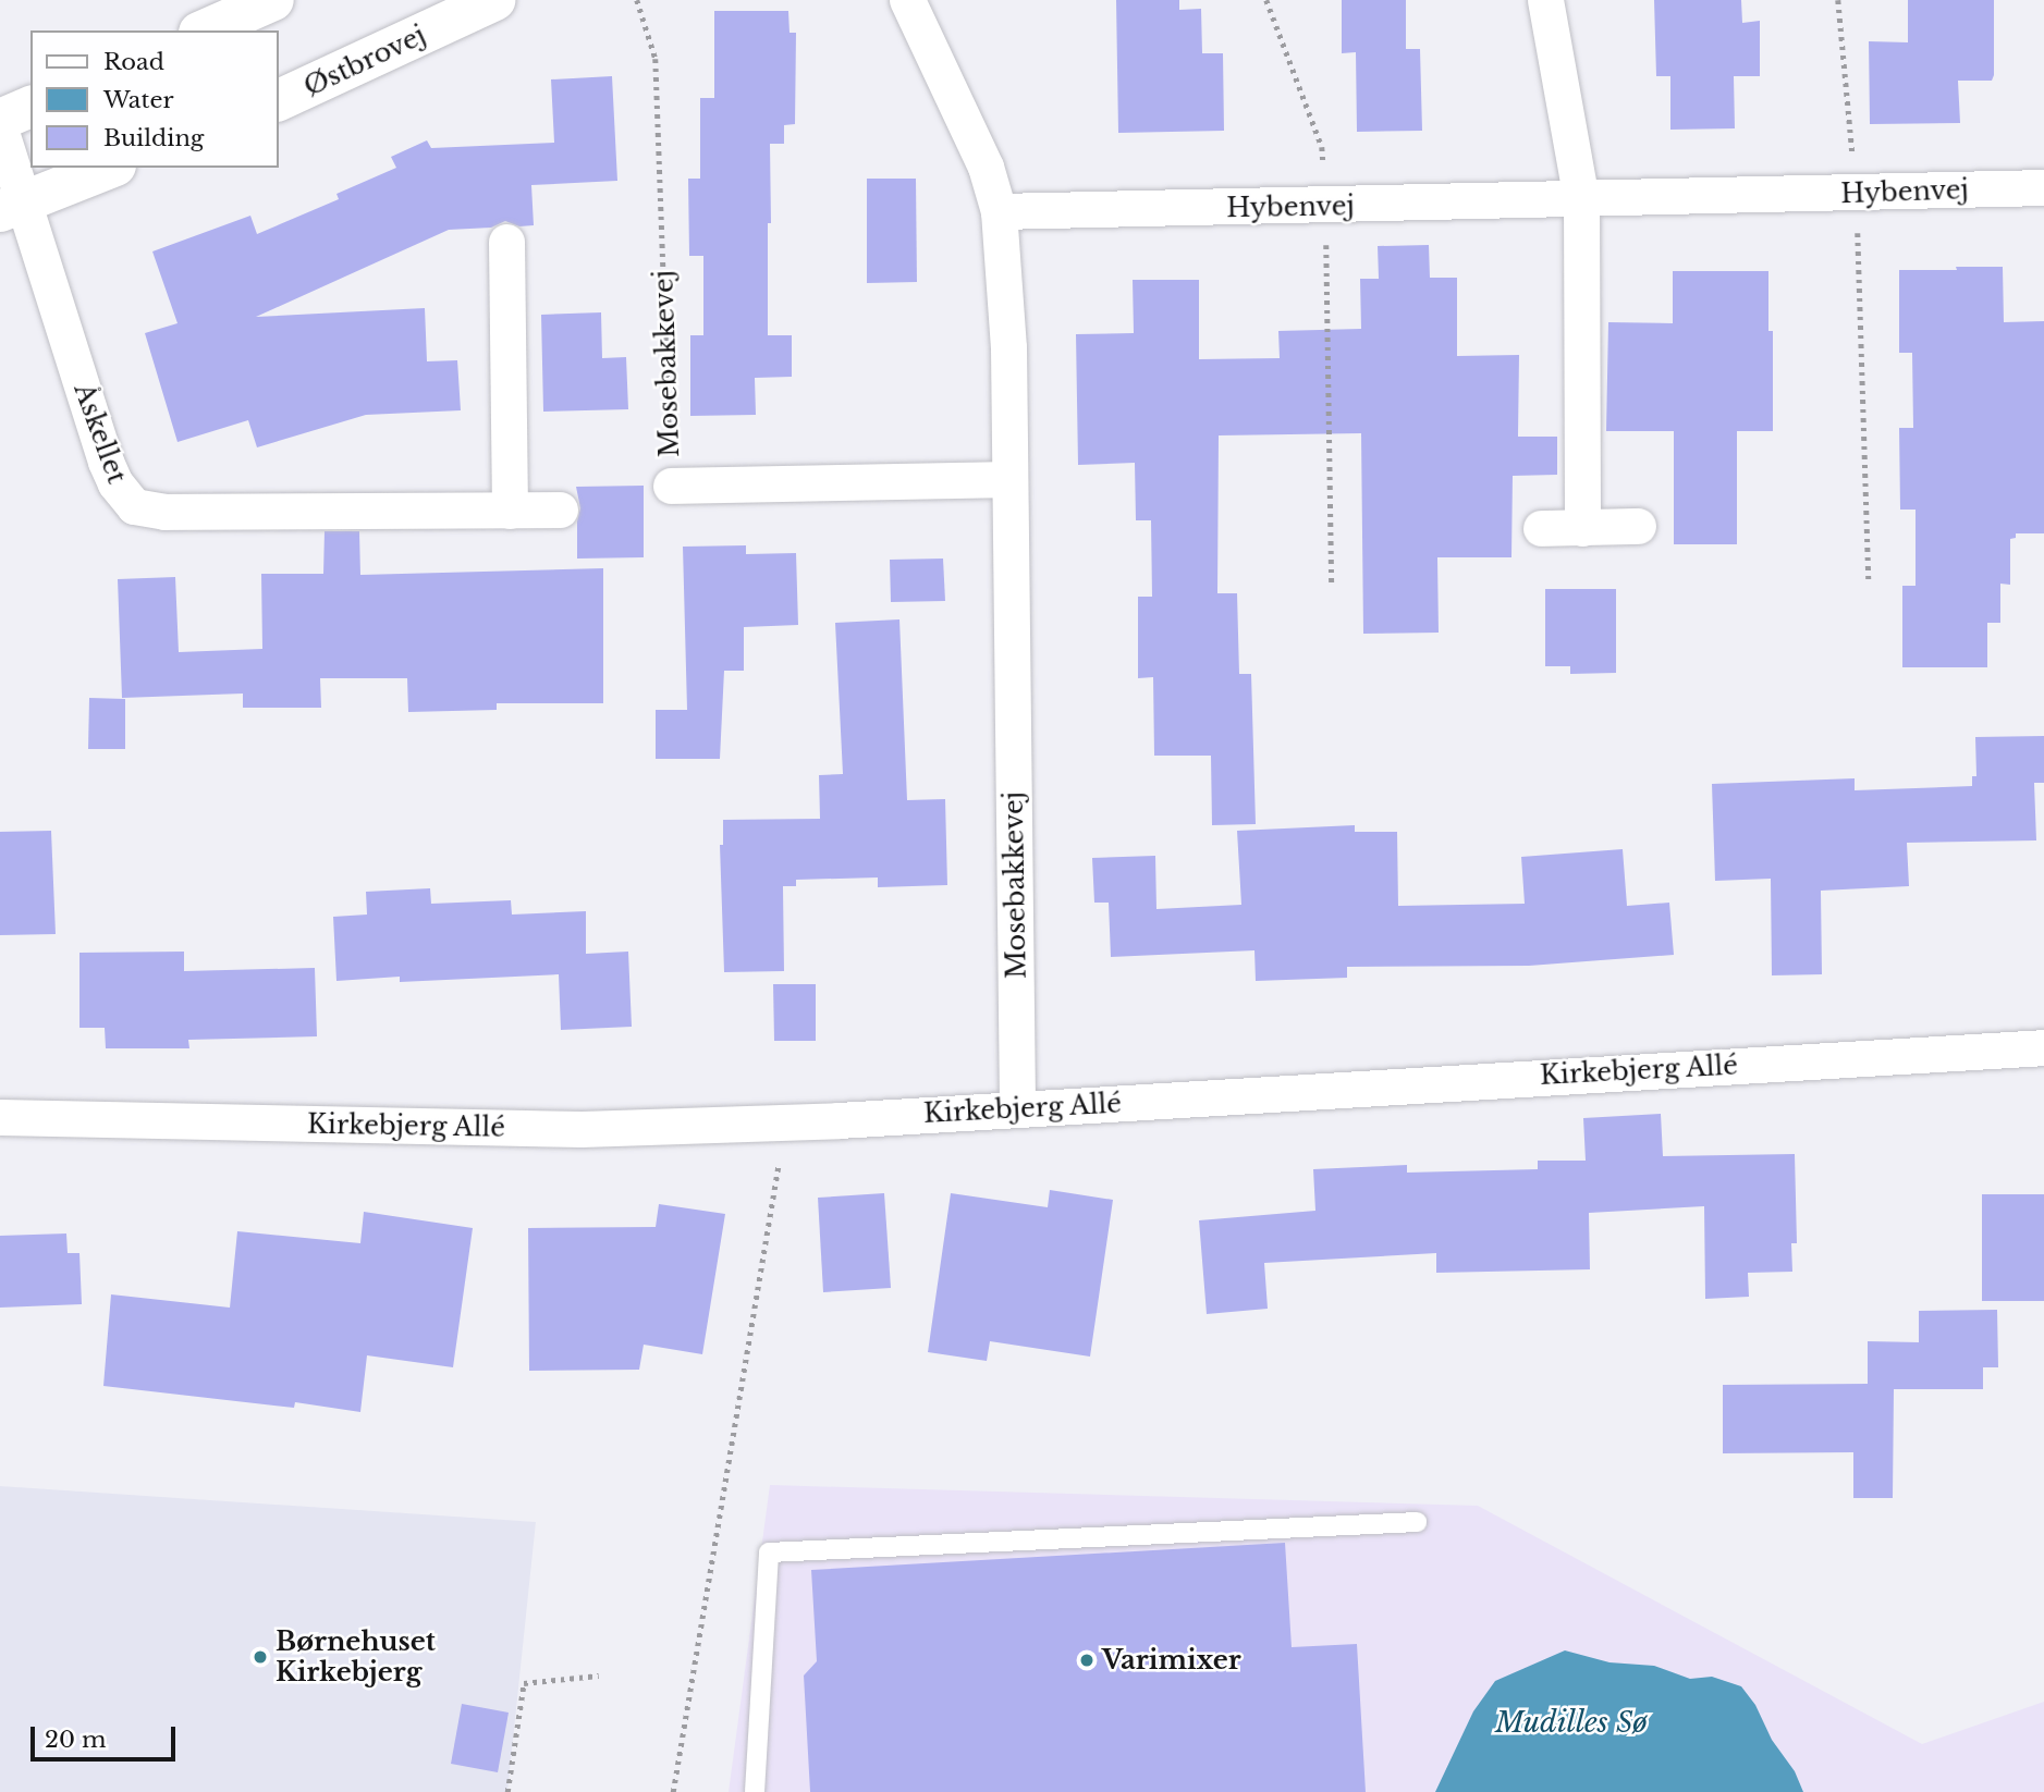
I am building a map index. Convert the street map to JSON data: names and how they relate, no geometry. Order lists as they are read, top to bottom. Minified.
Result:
{"streets":{"street":["Østbrovej","Hybenvej","Mosebakkevej","Åskellet","Kirkebjerg Allé"]},"crossings":[["Hybenvej","Mosebakkevej"],["Mosebakkevej","Kirkebjerg Allé"]],"water":["Mudilles Sø"],"places":["Børnehuset Kirkebjerg","Varimixer"],"legend":["Road","Water","Building"],"scale_bar":"20 m"}
